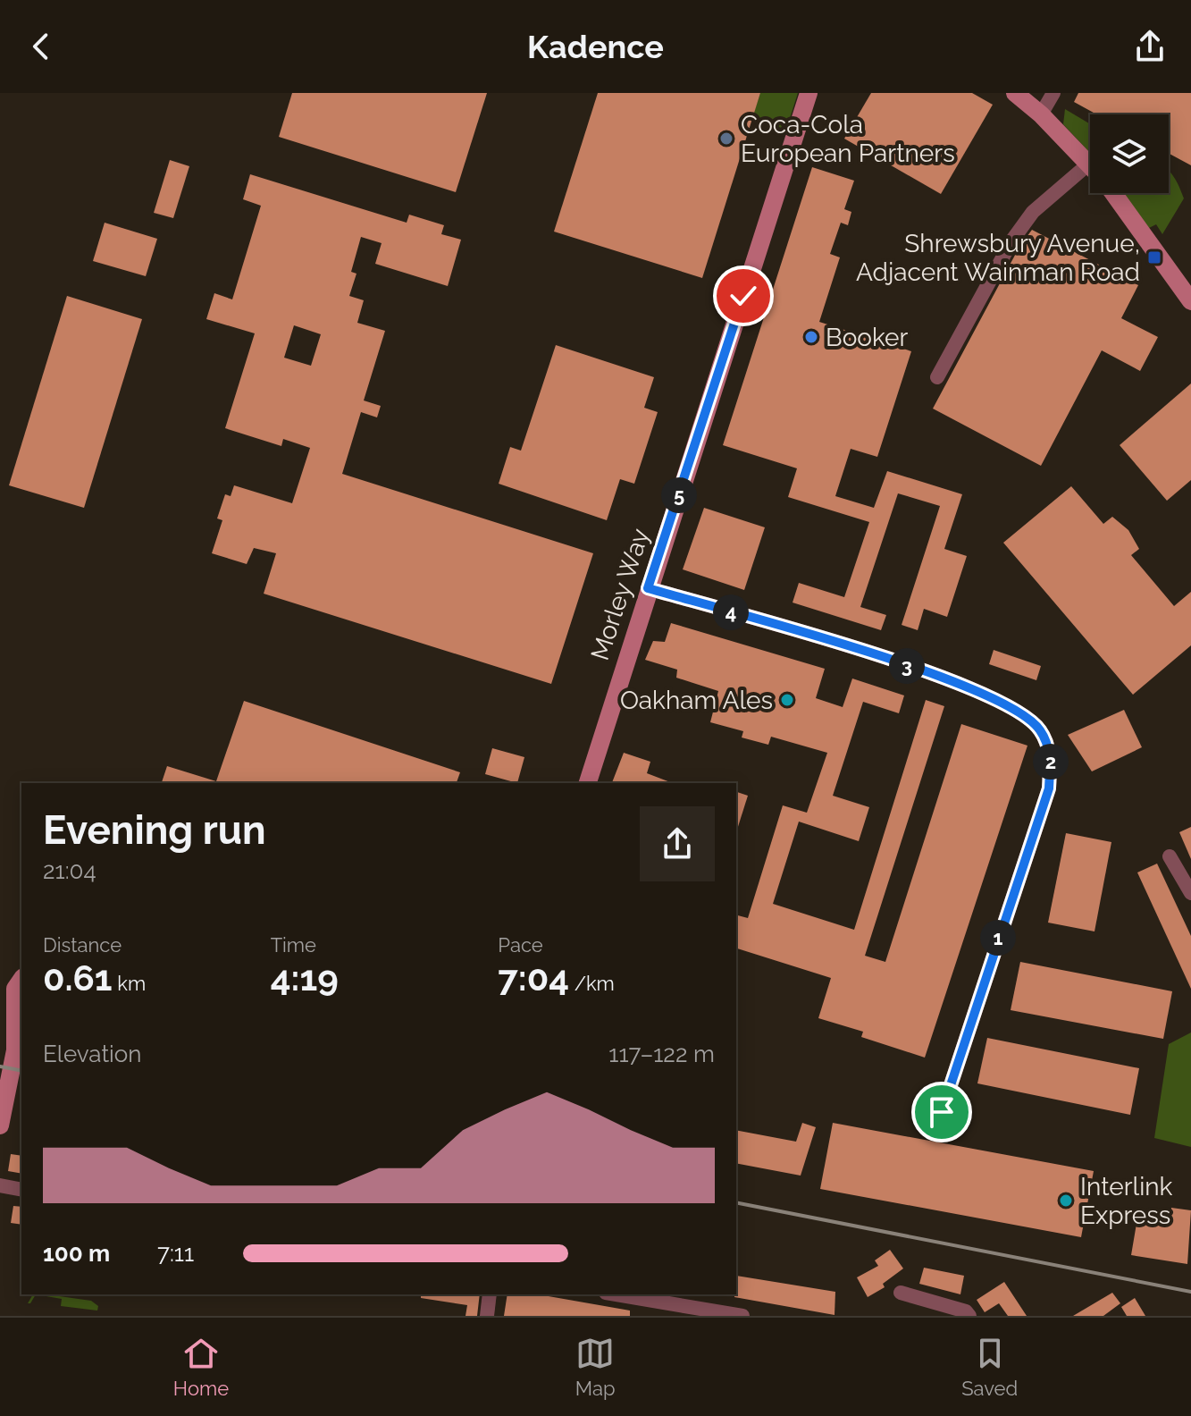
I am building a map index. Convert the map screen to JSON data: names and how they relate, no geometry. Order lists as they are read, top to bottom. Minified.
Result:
{"streets":{"street":["Morley Way"]},"places":{"other":["Coca-Cola European Partners","Booker","Oakham Ales","Interlink Express"],"transit":["Shrewsbury Avenue, Adjacent Wainman Road"]},"page":{"header":"Kadence","pins":["5","4","3","2","1"],"heading":["Evening run","21:04"],"stats":[["Distance","0.61 km"],["Time","4:19"],["Pace","7:04 /km"]],"chart":["Elevation","117–122 m"],"list":[{"name":"100 m","note":"7:11"}],"tabs":["Home","Map","Saved"]}}
